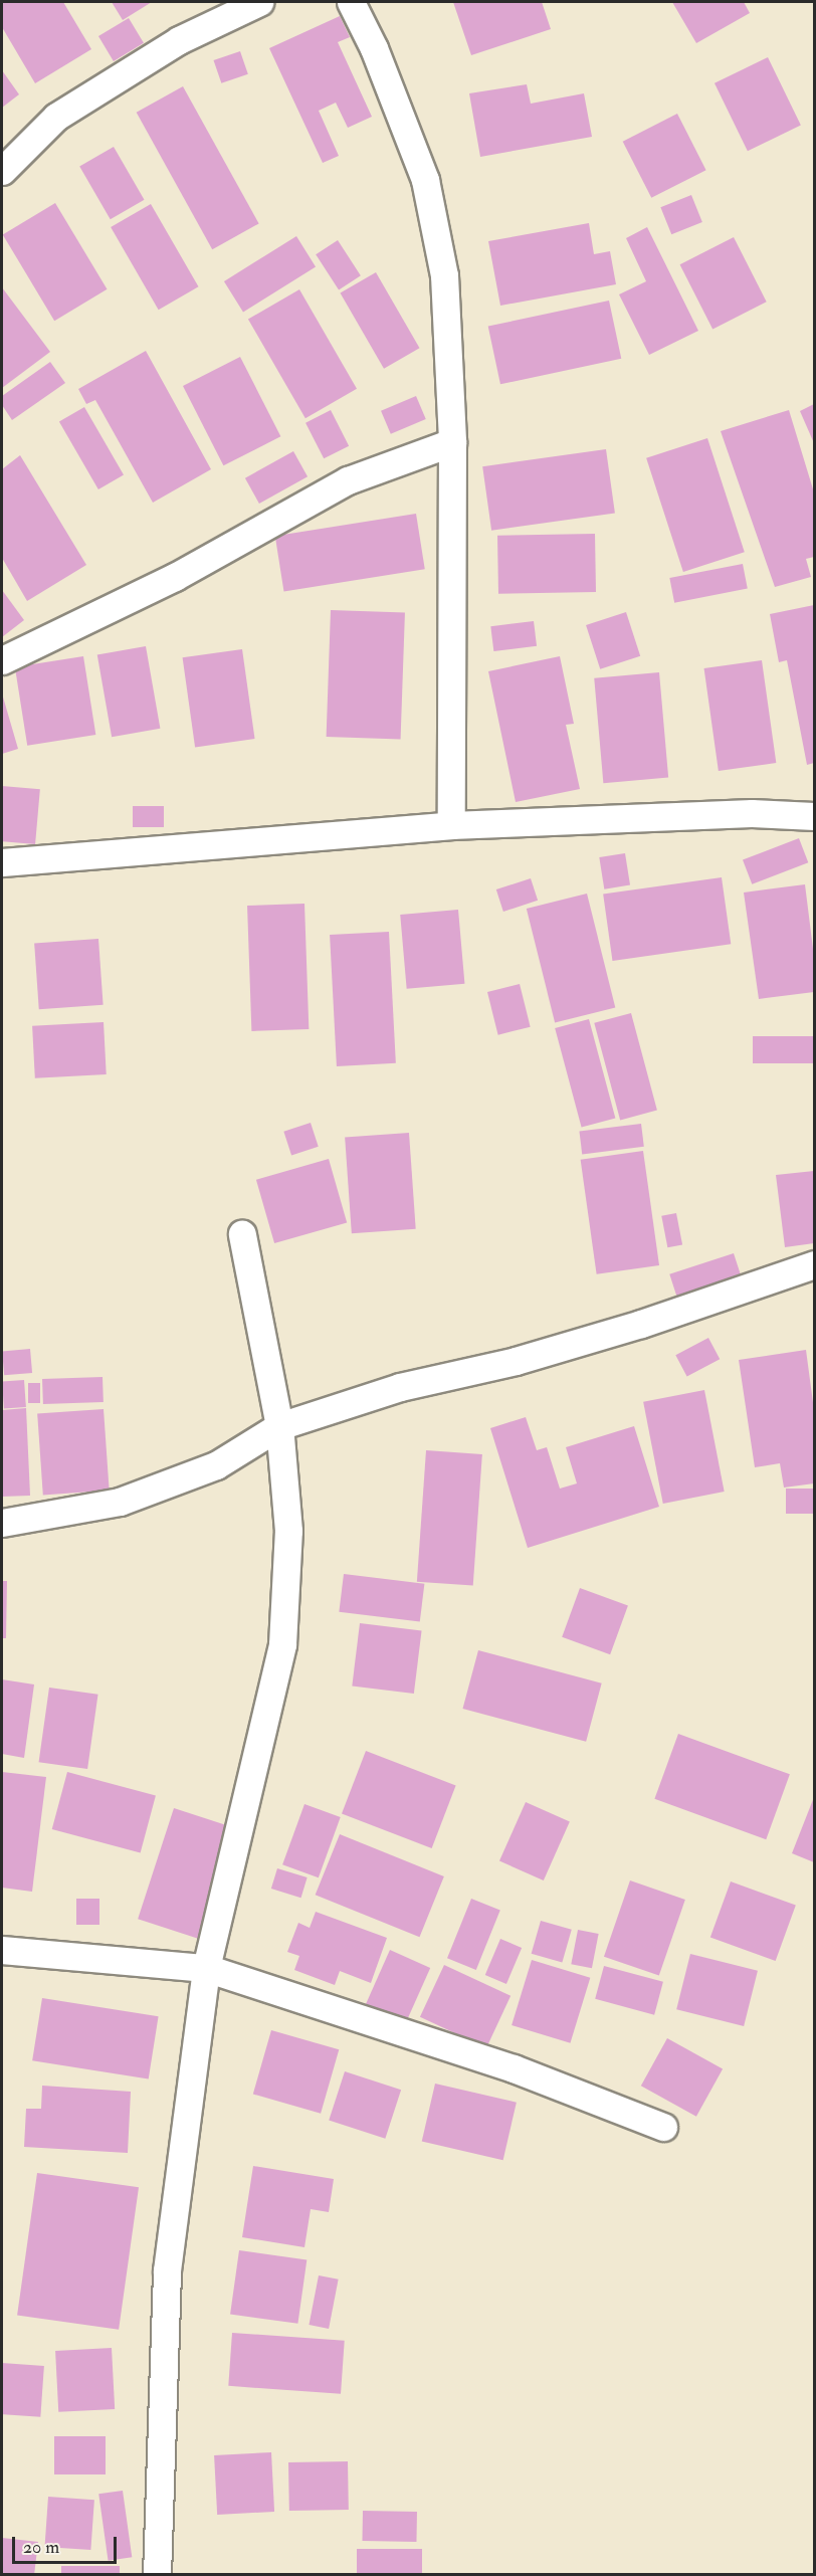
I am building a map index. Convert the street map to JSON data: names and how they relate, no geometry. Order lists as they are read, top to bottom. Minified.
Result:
{"scale_bar":"20 m"}
